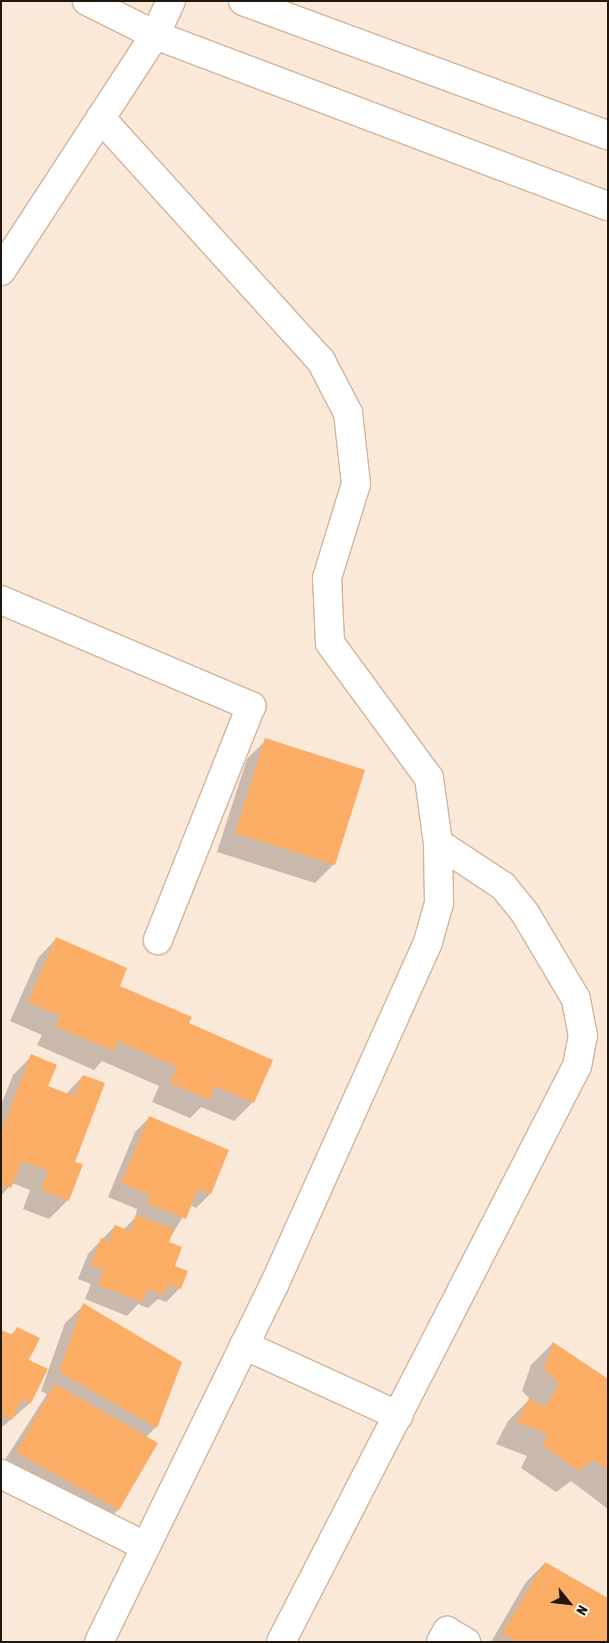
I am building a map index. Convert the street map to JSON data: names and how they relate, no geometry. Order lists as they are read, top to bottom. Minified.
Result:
{"north":"bottom right"}
